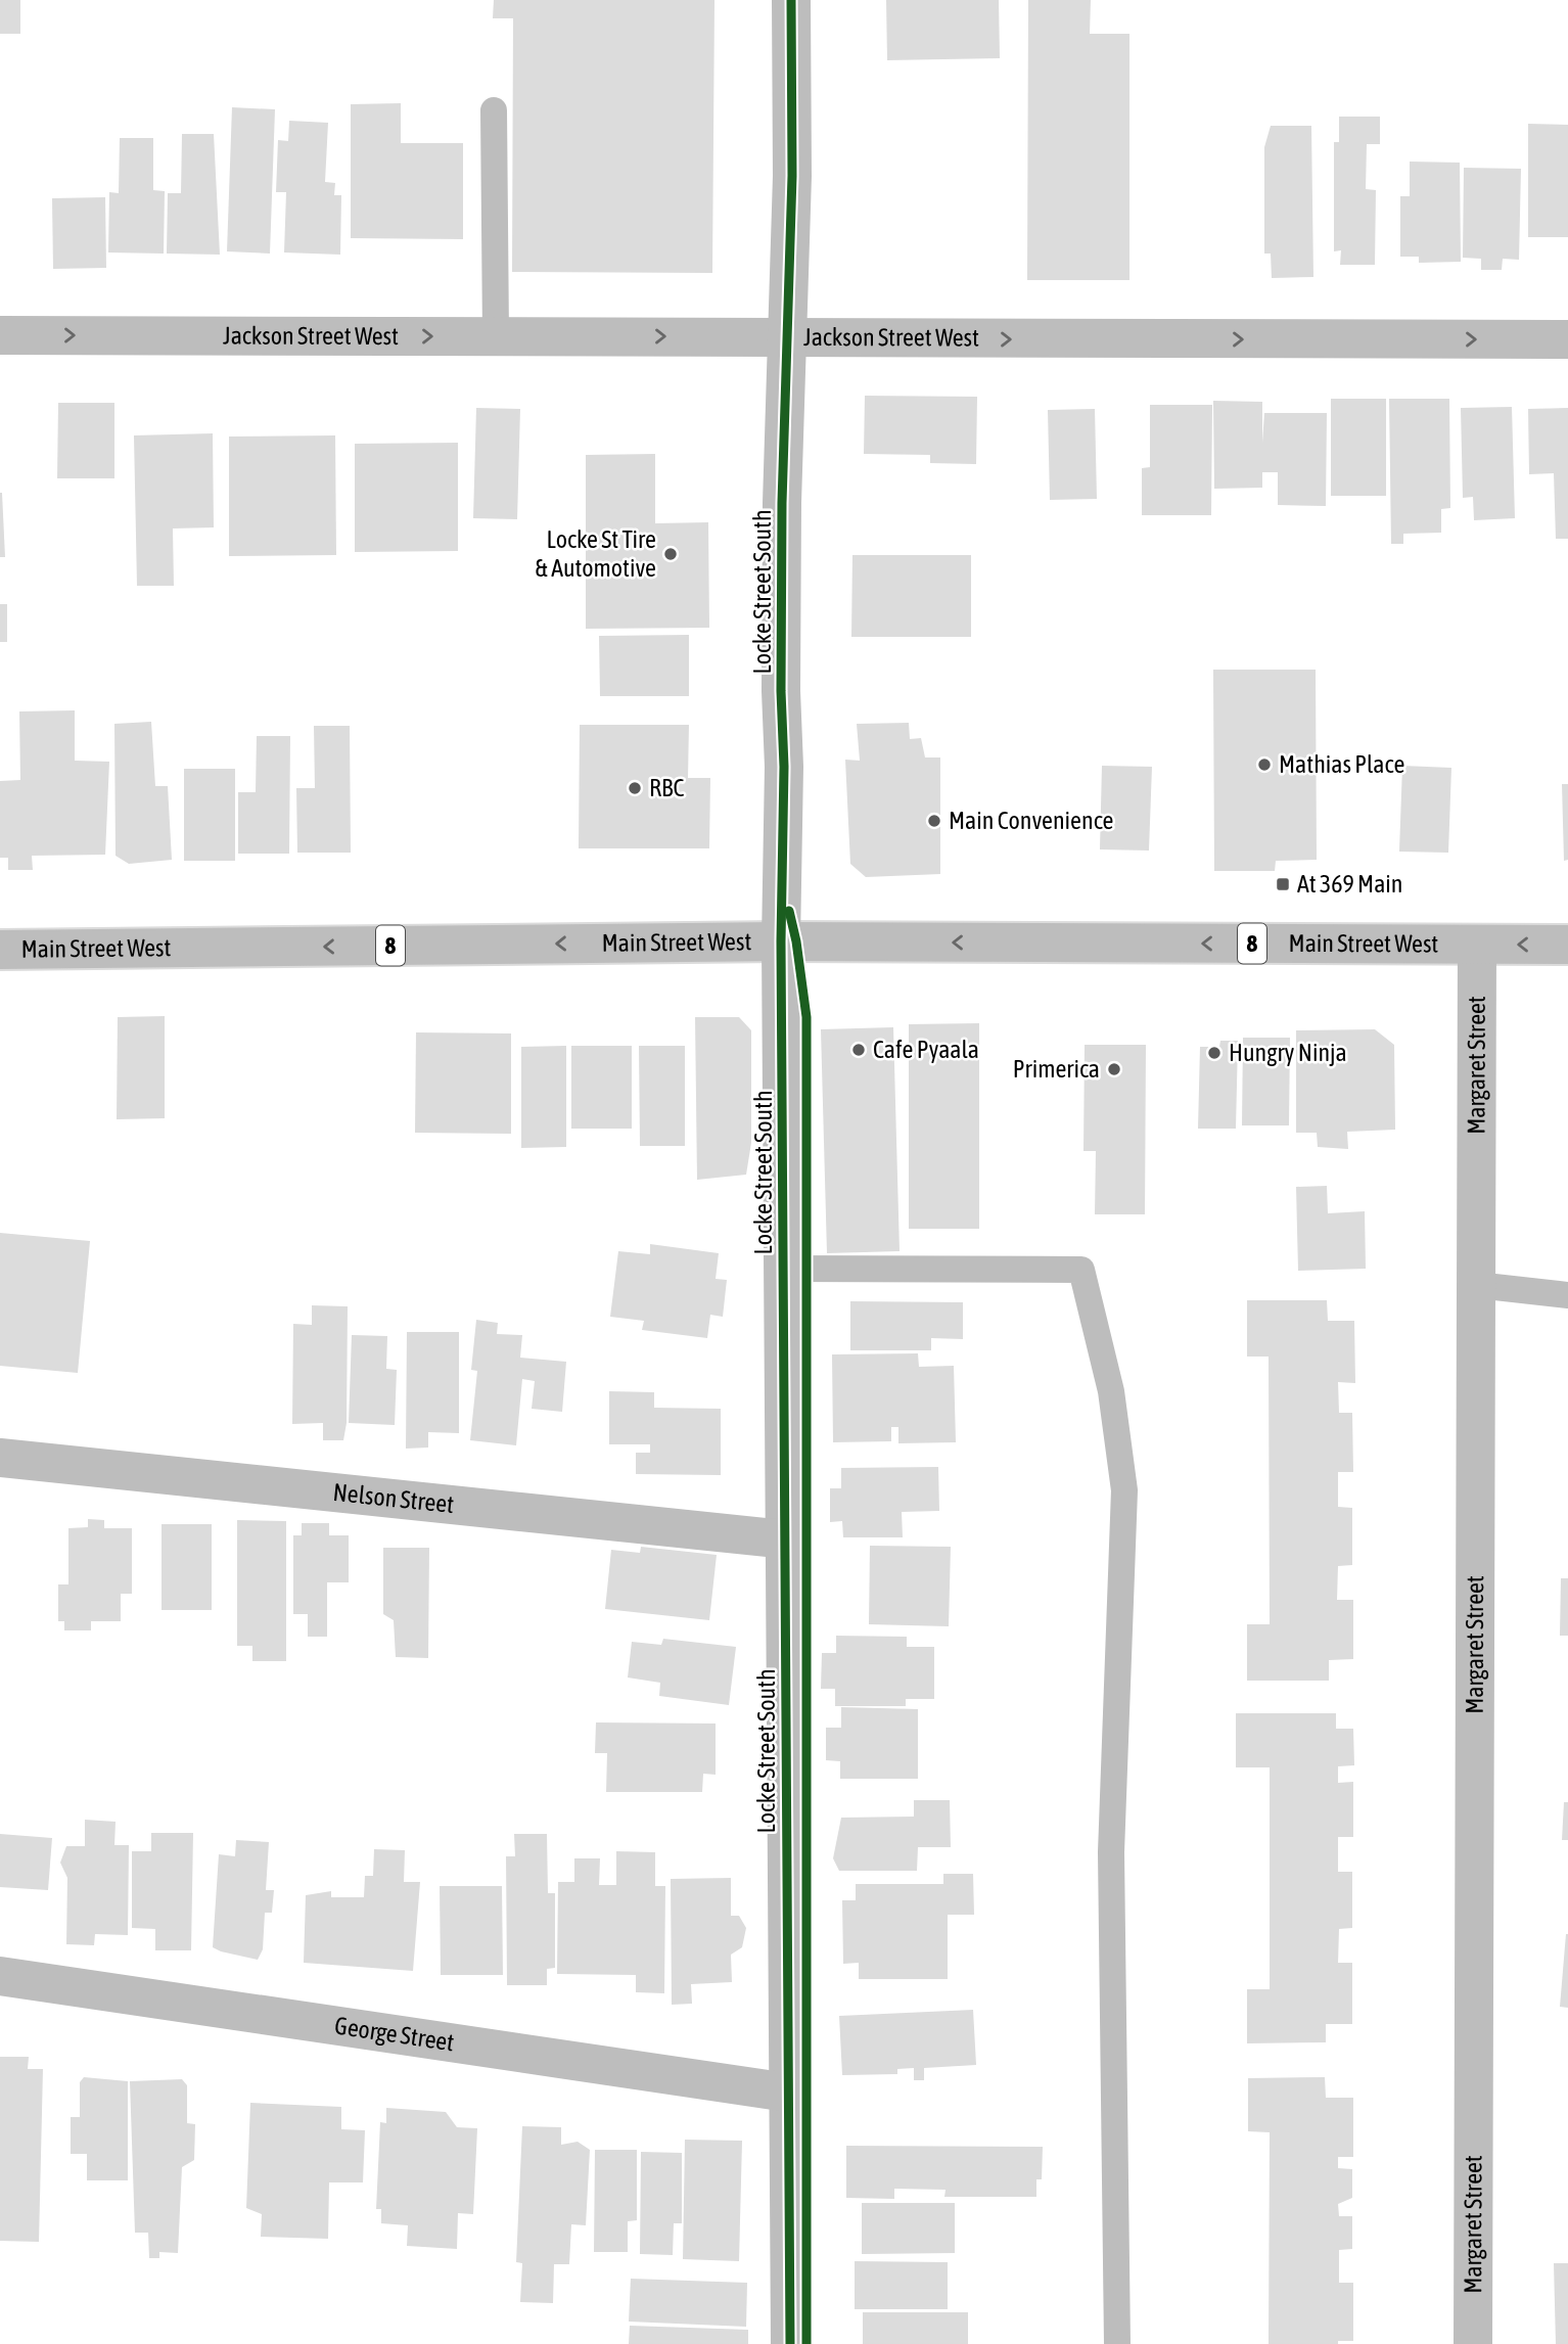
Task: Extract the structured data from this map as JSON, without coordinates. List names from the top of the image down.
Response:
{
  "streets": {
    "street": [
      "Jackson Street West",
      "Locke Street South",
      "Main Street West",
      "8",
      "Margaret Street",
      "Nelson Street",
      "George Street"
    ]
  },
  "crossings": [
    ["Jackson Street West", "Locke Street South"],
    ["Locke Street South", "Main Street West"],
    ["Locke Street South", "Nelson Street"],
    ["Locke Street South", "George Street"],
    ["Main Street West", "Margaret Street"]
  ],
  "one_way": ["Jackson Street West", "Main Street West"],
  "places": {
    "other": [
      "Locke St Tire & Automotive",
      "Mathias Place",
      "RBC",
      "Main Convenience",
      "Cafe Pyaala",
      "Hungry Ninja",
      "Primerica"
    ],
    "transit": ["At 369 Main"]
  }
}
